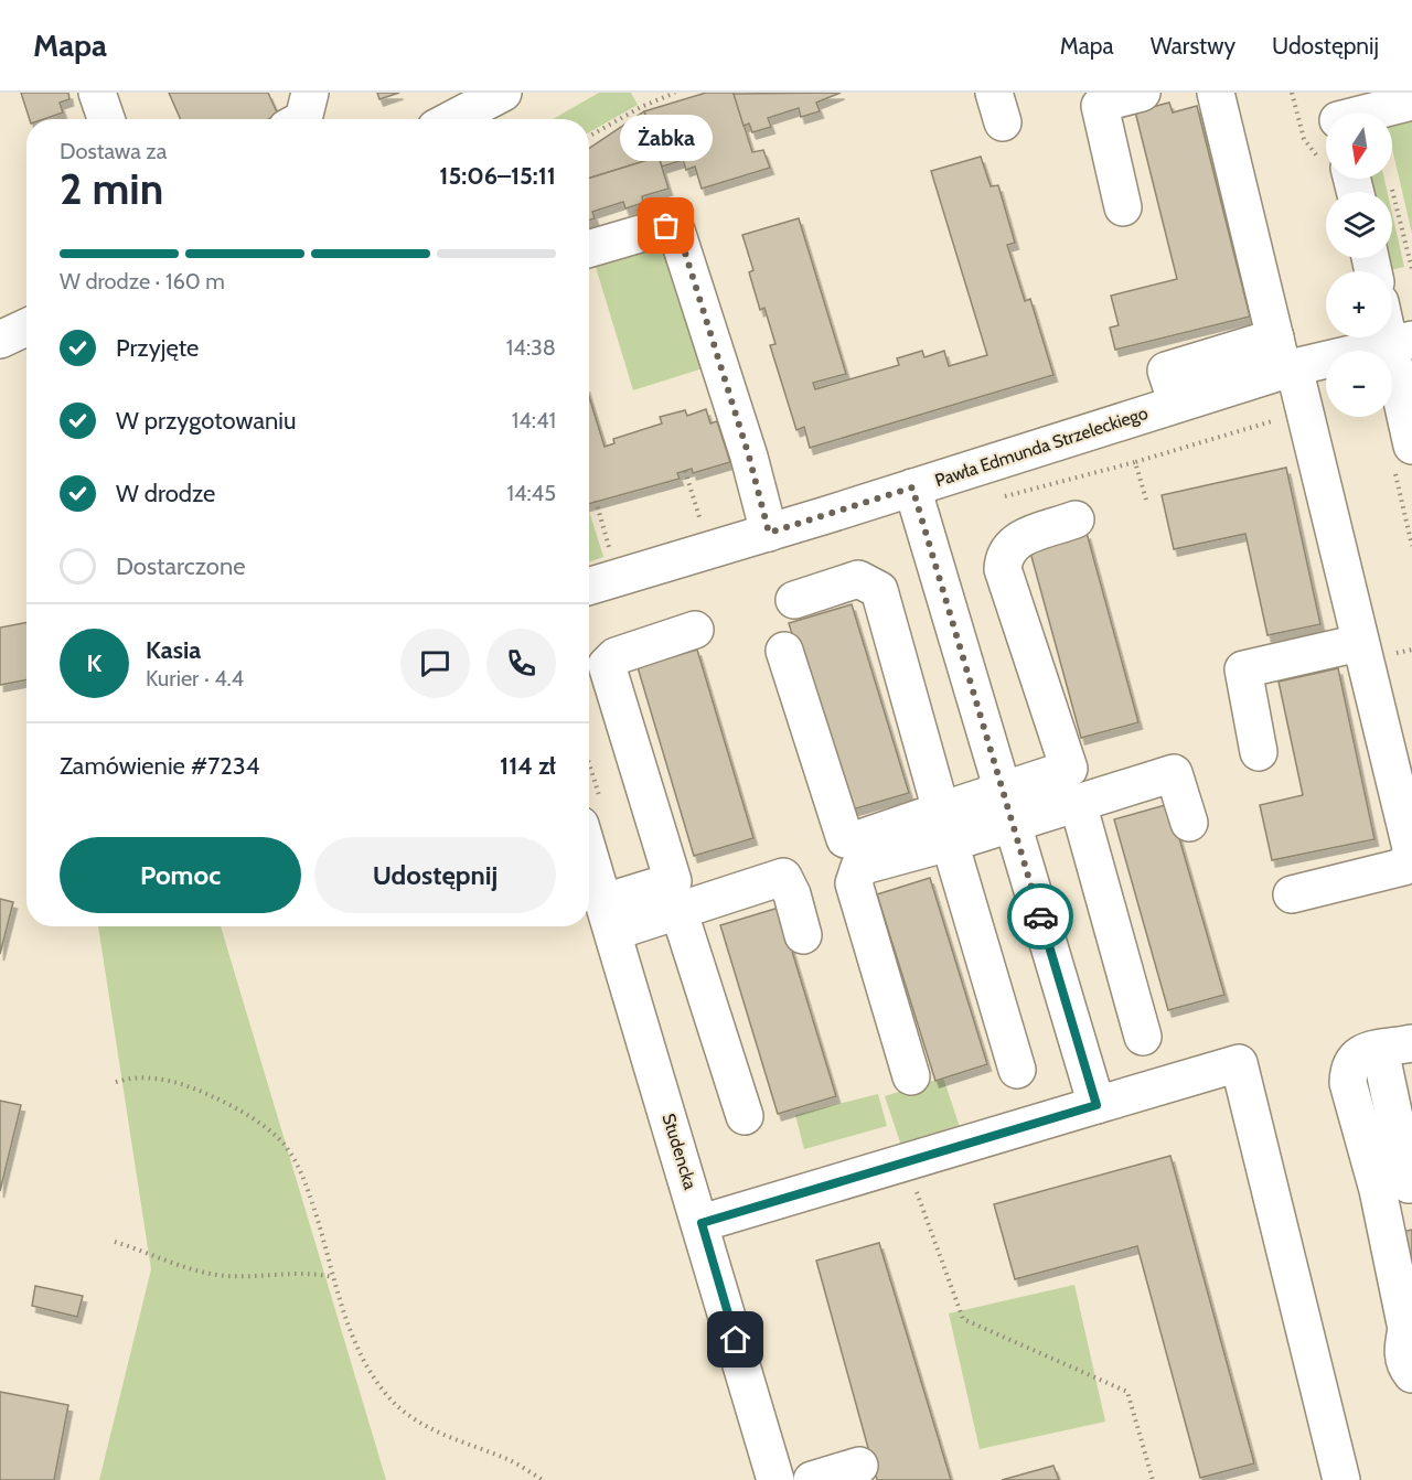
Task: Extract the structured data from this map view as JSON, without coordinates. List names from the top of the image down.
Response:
{
  "streets": {
    "street": ["Pawła Edmunda Strzeleckiego", "Studencka"]
  },
  "places": ["Żabka"],
  "north": "bottom",
  "page": {
    "header": "Mapa",
    "nav": ["Mapa", "Warstwy", "Udostępnij"],
    "map_buttons": ["+", "−"],
    "bubble": "Żabka",
    "heading": ["2 min", "Dostawa za", "15:06–15:11"],
    "panel": [
      "Kasia",
      "Kurier · 4.4",
      "Zamówienie #7234",
      "114 zł"
    ],
    "bar": "W drodze · 160 m",
    "list": [
      ["Przyjęte", "14:38"],
      ["W przygotowaniu", "14:41"],
      ["W drodze", "14:45"],
      "Dostarczone"
    ],
    "round": "K",
    "buttons": ["Pomoc", "Udostępnij"]
  }
}
